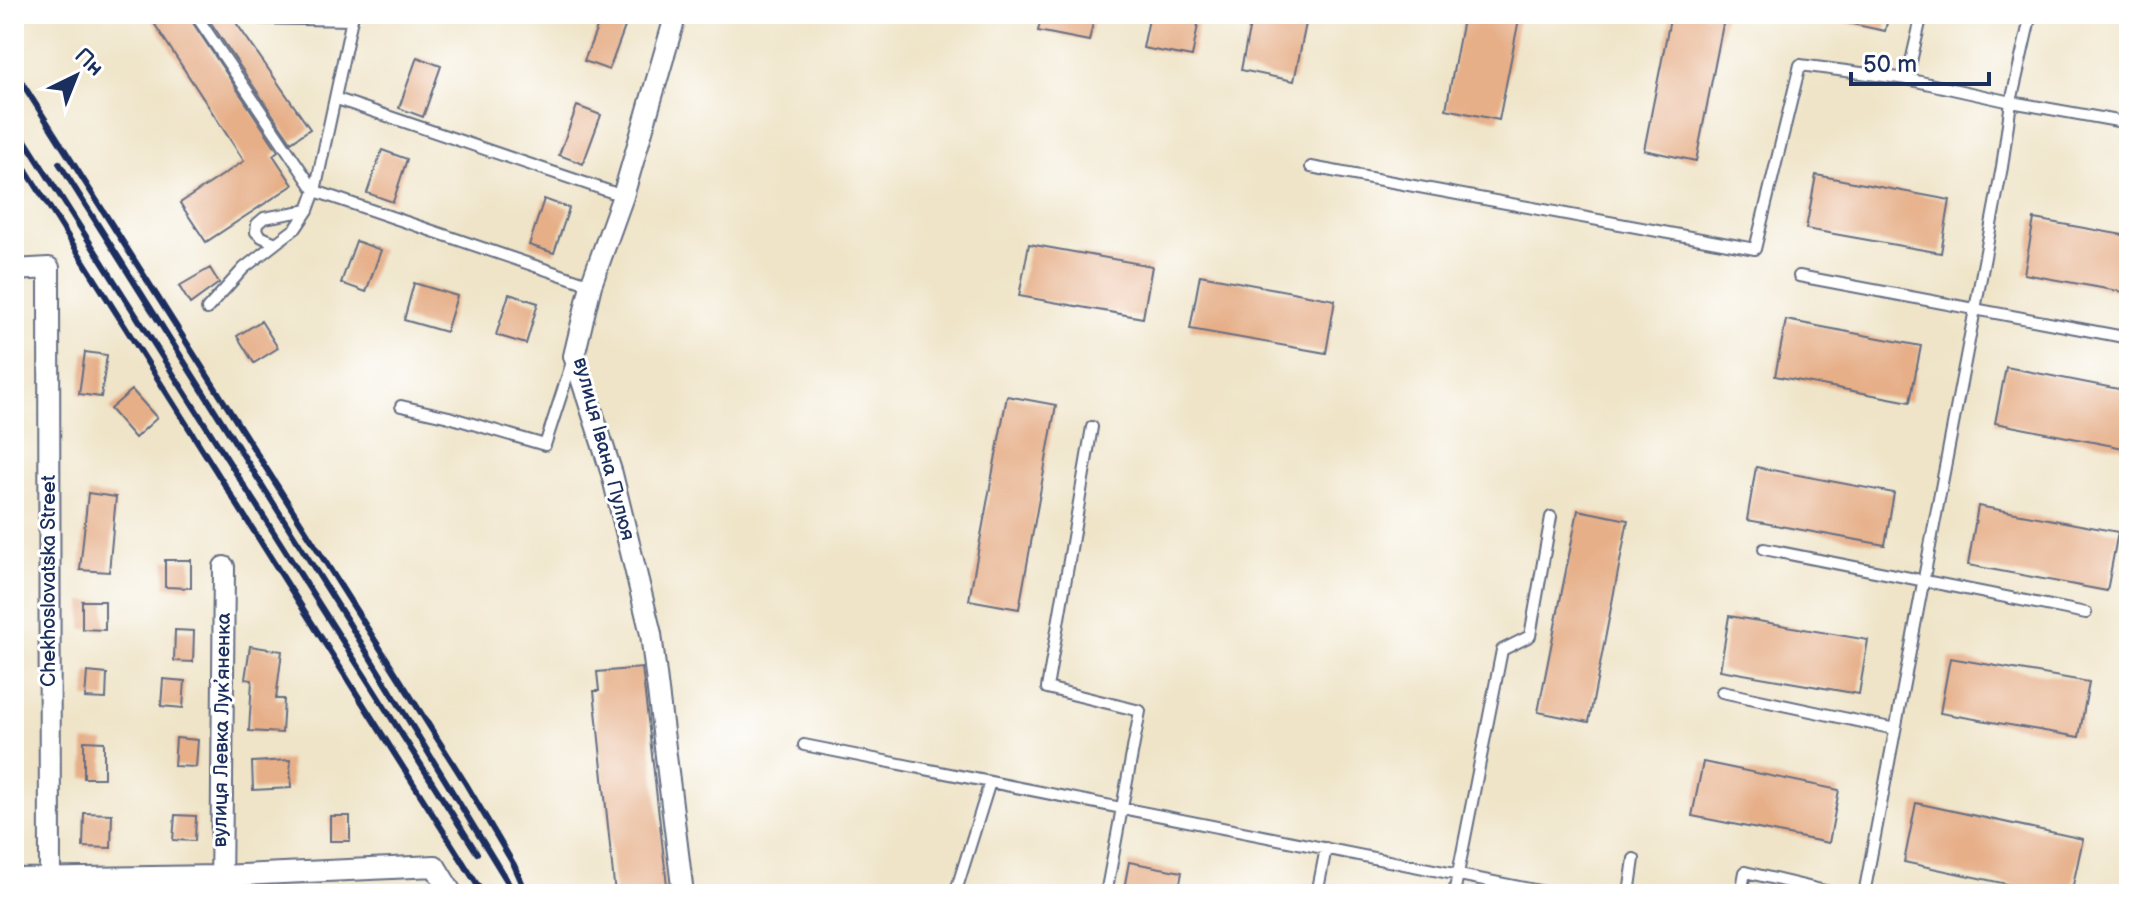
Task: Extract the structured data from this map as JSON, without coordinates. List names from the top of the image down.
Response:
{
  "streets": {
    "street": ["вулиця Івана Пулюя", "Chekhoslovatska Street", "вулиця Левка Лукʼяненка"]
  },
  "scale_bar": "50 m",
  "north": "top right"
}
